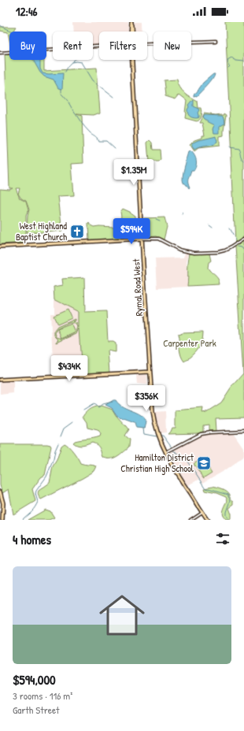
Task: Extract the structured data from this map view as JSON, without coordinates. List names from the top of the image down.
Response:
{
  "streets": {
    "main road": ["Rymal Road West"]
  },
  "parks": ["Carpenter Park"],
  "places": {
    "church": ["West Highland Baptist Church"],
    "school or university": ["Hamilton District Christian High School"]
  },
  "page": {
    "status": "12:46",
    "chip": [
      "Buy",
      "Rent",
      "Filters",
      "New"
    ],
    "price": [
      "$1.35M",
      "$594K",
      "$434K",
      "$356K"
    ],
    "heading": "4 homes",
    "list": [
      {
        "name": "$594,000",
        "note": "3 rooms · 116 m² · Garth Street"
      }
    ]
  }
}
